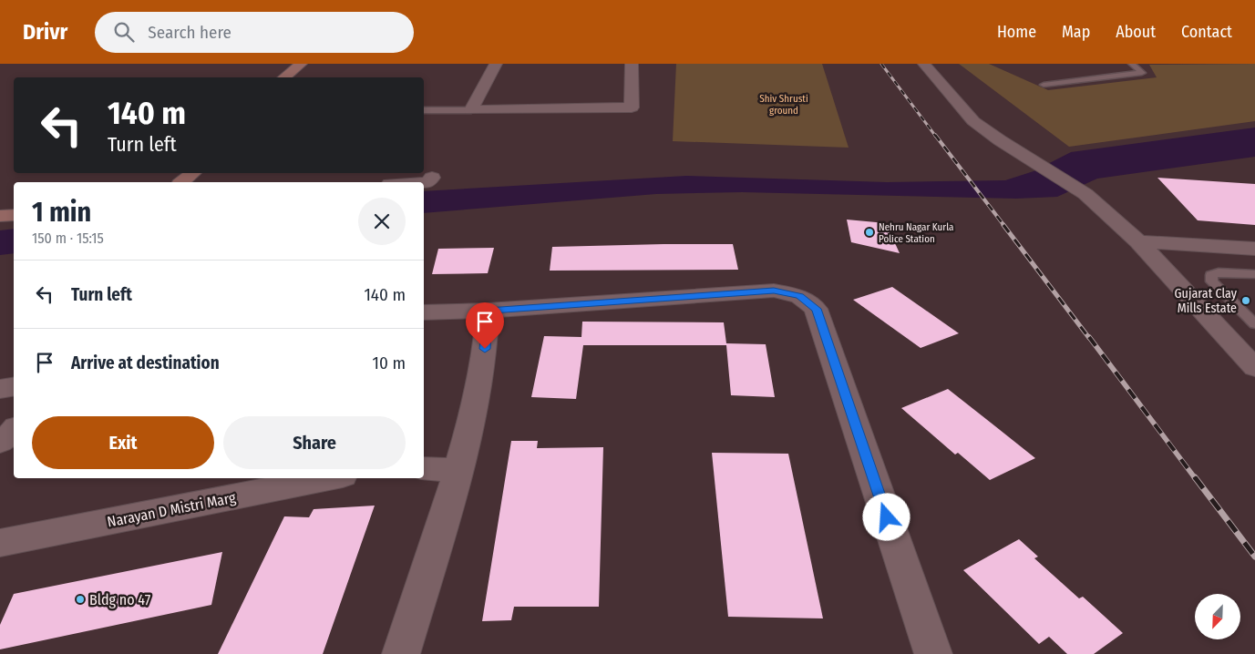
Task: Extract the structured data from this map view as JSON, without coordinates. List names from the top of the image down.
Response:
{
  "streets": {
    "street": ["Narayan D Mistri Marg"]
  },
  "parks": ["Shiv Shrusti ground"],
  "places": ["Nehru Nagar Kurla Police Station", "Gujarat Clay Mills Estate", "Bldg no 47"],
  "north": "bottom left",
  "page": {
    "header": "Drivr",
    "search": "Search here",
    "nav": [
      "Home",
      "Map",
      "About",
      "Contact"
    ],
    "turn": ["140 m", "Turn left"],
    "heading": ["1 min", "150 m · 15:15"],
    "list": [
      {
        "name": "Turn left",
        "value": "140 m"
      },
      {
        "name": "Arrive at destination",
        "value": "10 m"
      }
    ],
    "buttons": ["Exit", "Share"]
  }
}
